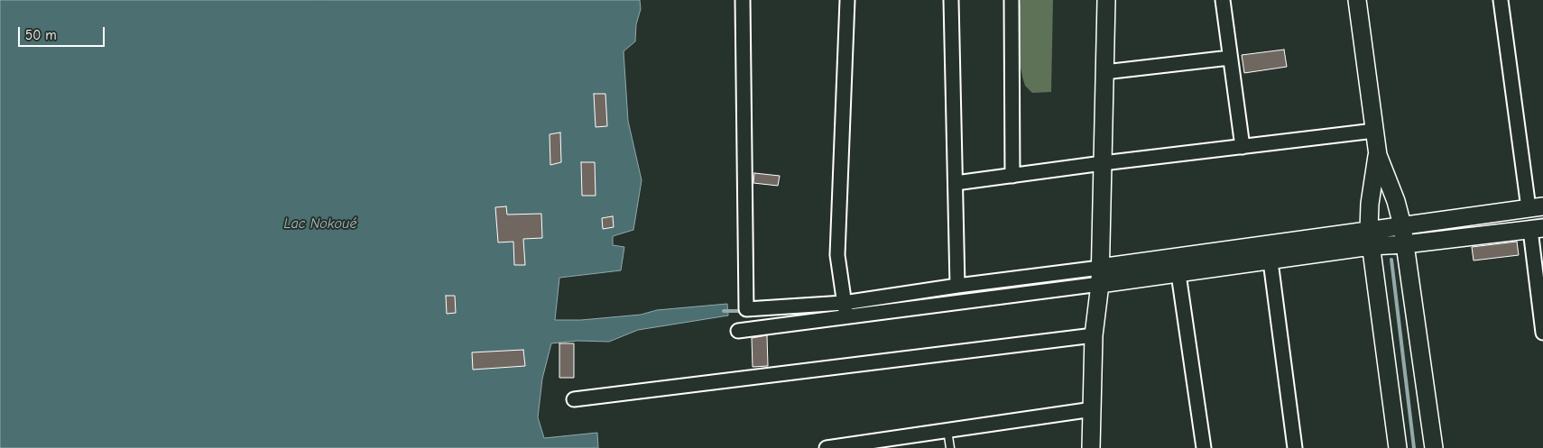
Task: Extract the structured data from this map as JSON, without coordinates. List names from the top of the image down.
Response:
{
  "water": ["Lac Nokoué"],
  "scale_bar": "50 m"
}
